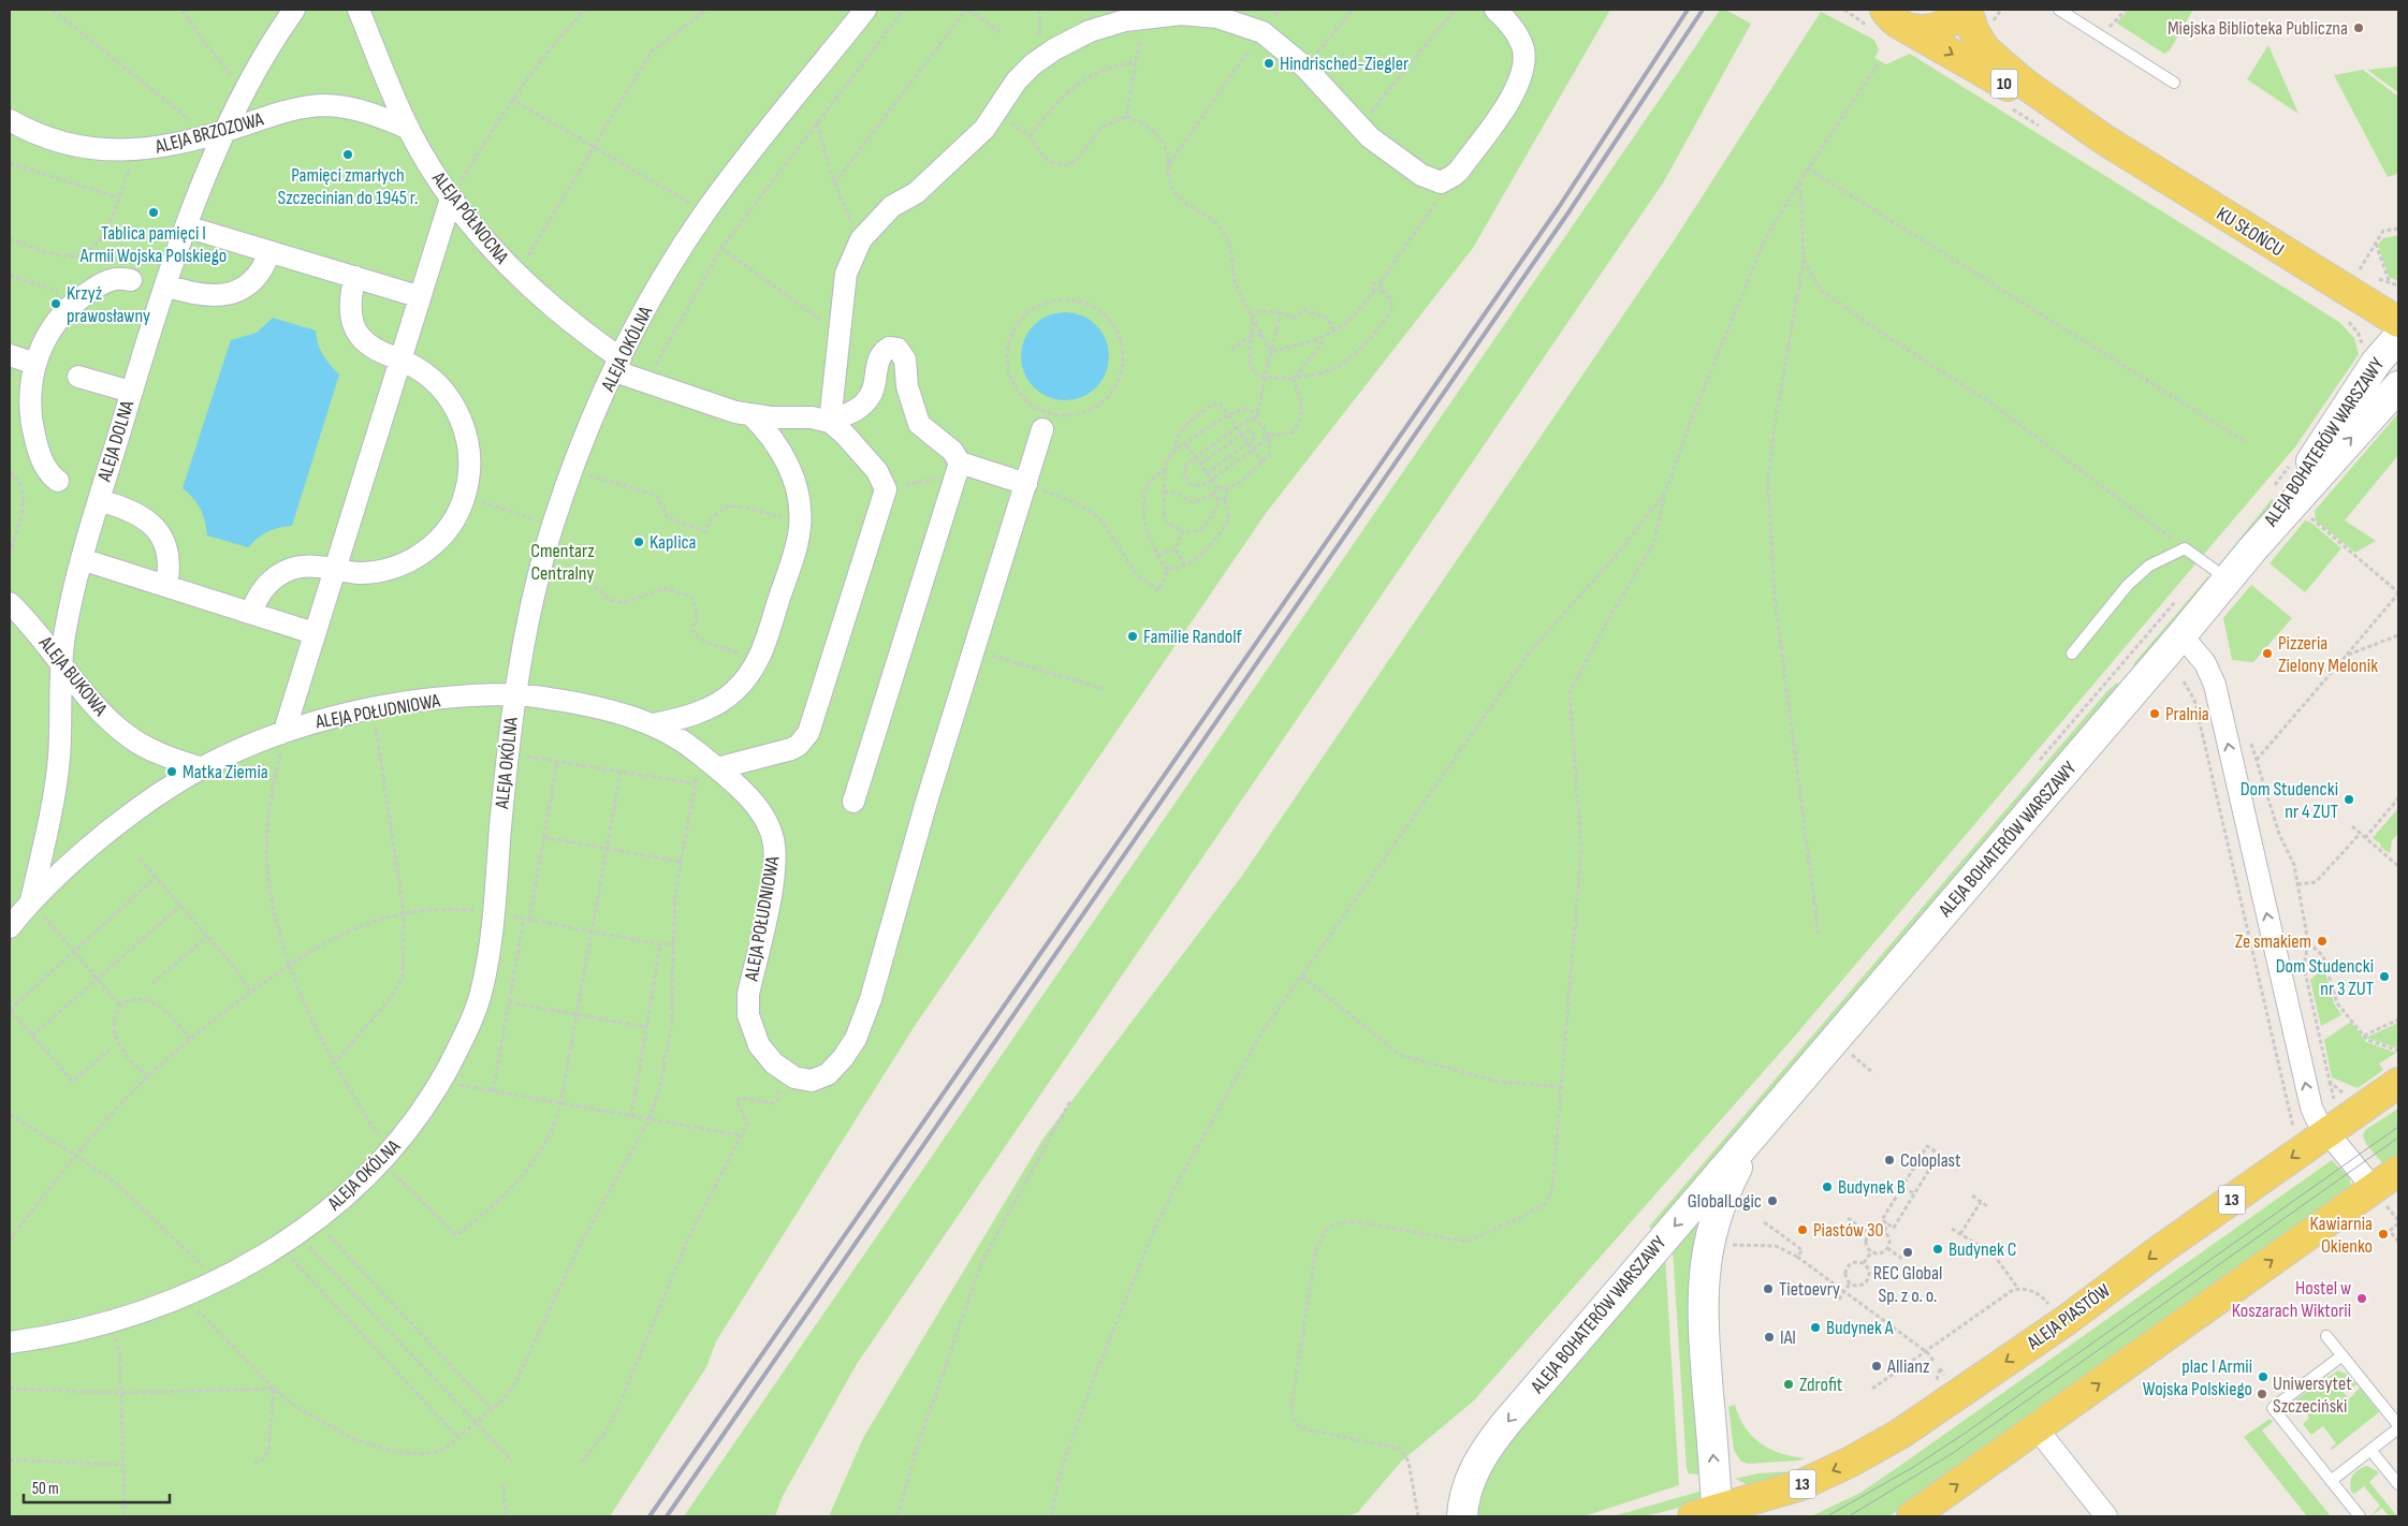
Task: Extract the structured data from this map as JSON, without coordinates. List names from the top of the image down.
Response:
{
  "streets": {
    "main road": [
      "10",
      "KU SŁOŃCU",
      "13",
      "ALEJA PIASTÓW"
    ],
    "street": [
      "ALEJA BRZOZOWA",
      "ALEJA PÓŁNOCNA",
      "ALEJA OKÓLNA",
      "ALEJA DOLNA",
      "ALEJA BOHATERÓW WARSZAWY",
      "ALEJA BUKOWA",
      "ALEJA POŁUDNIOWA"
    ]
  },
  "crossings": [
    ["ALEJA BRZOZOWA", "ALEJA PÓŁNOCNA"],
    ["ALEJA BRZOZOWA", "ALEJA DOLNA"],
    ["ALEJA PÓŁNOCNA", "ALEJA OKÓLNA"],
    ["ALEJA OKÓLNA", "ALEJA POŁUDNIOWA"],
    ["ALEJA DOLNA", "ALEJA BUKOWA"],
    ["ALEJA DOLNA", "ALEJA POŁUDNIOWA"],
    ["ALEJA BOHATERÓW WARSZAWY", "ALEJA PIASTÓW"],
    ["ALEJA BUKOWA", "ALEJA POŁUDNIOWA"]
  ],
  "parks": ["Cmentarz Centralny"],
  "places": [
    "Miejska Biblioteka Publiczna",
    "Hindrisched-Ziegler",
    "Pamięci zmarłych Szczecinian do 1945 r.",
    "Tablica pamięci I Armii Wojska Polskiego",
    "Krzyż prawosławny",
    "Kaplica",
    "Familie Randolf",
    "Pizzeria Zielony Melonik",
    "Pralnia",
    "Matka Ziemia",
    "Dom Studencki nr 4 ZUT",
    "Ze smakiem",
    "Dom Studencki nr 3 ZUT",
    "Coloplast",
    "Budynek B",
    "GlobalLogic",
    "Piastów 30",
    "Kawiarnia Okienko",
    "Budynek C",
    "REC Global Sp. z o. o.",
    "Tietoevry",
    "Hostel w Koszarach Wiktorii",
    "Budynek A",
    "IAI",
    "Allianz",
    "plac I Armii Wojska Polskiego",
    "Zdrofit",
    "Uniwersytet Szczeciński"
  ],
  "scale_bar": "50 m"
}
